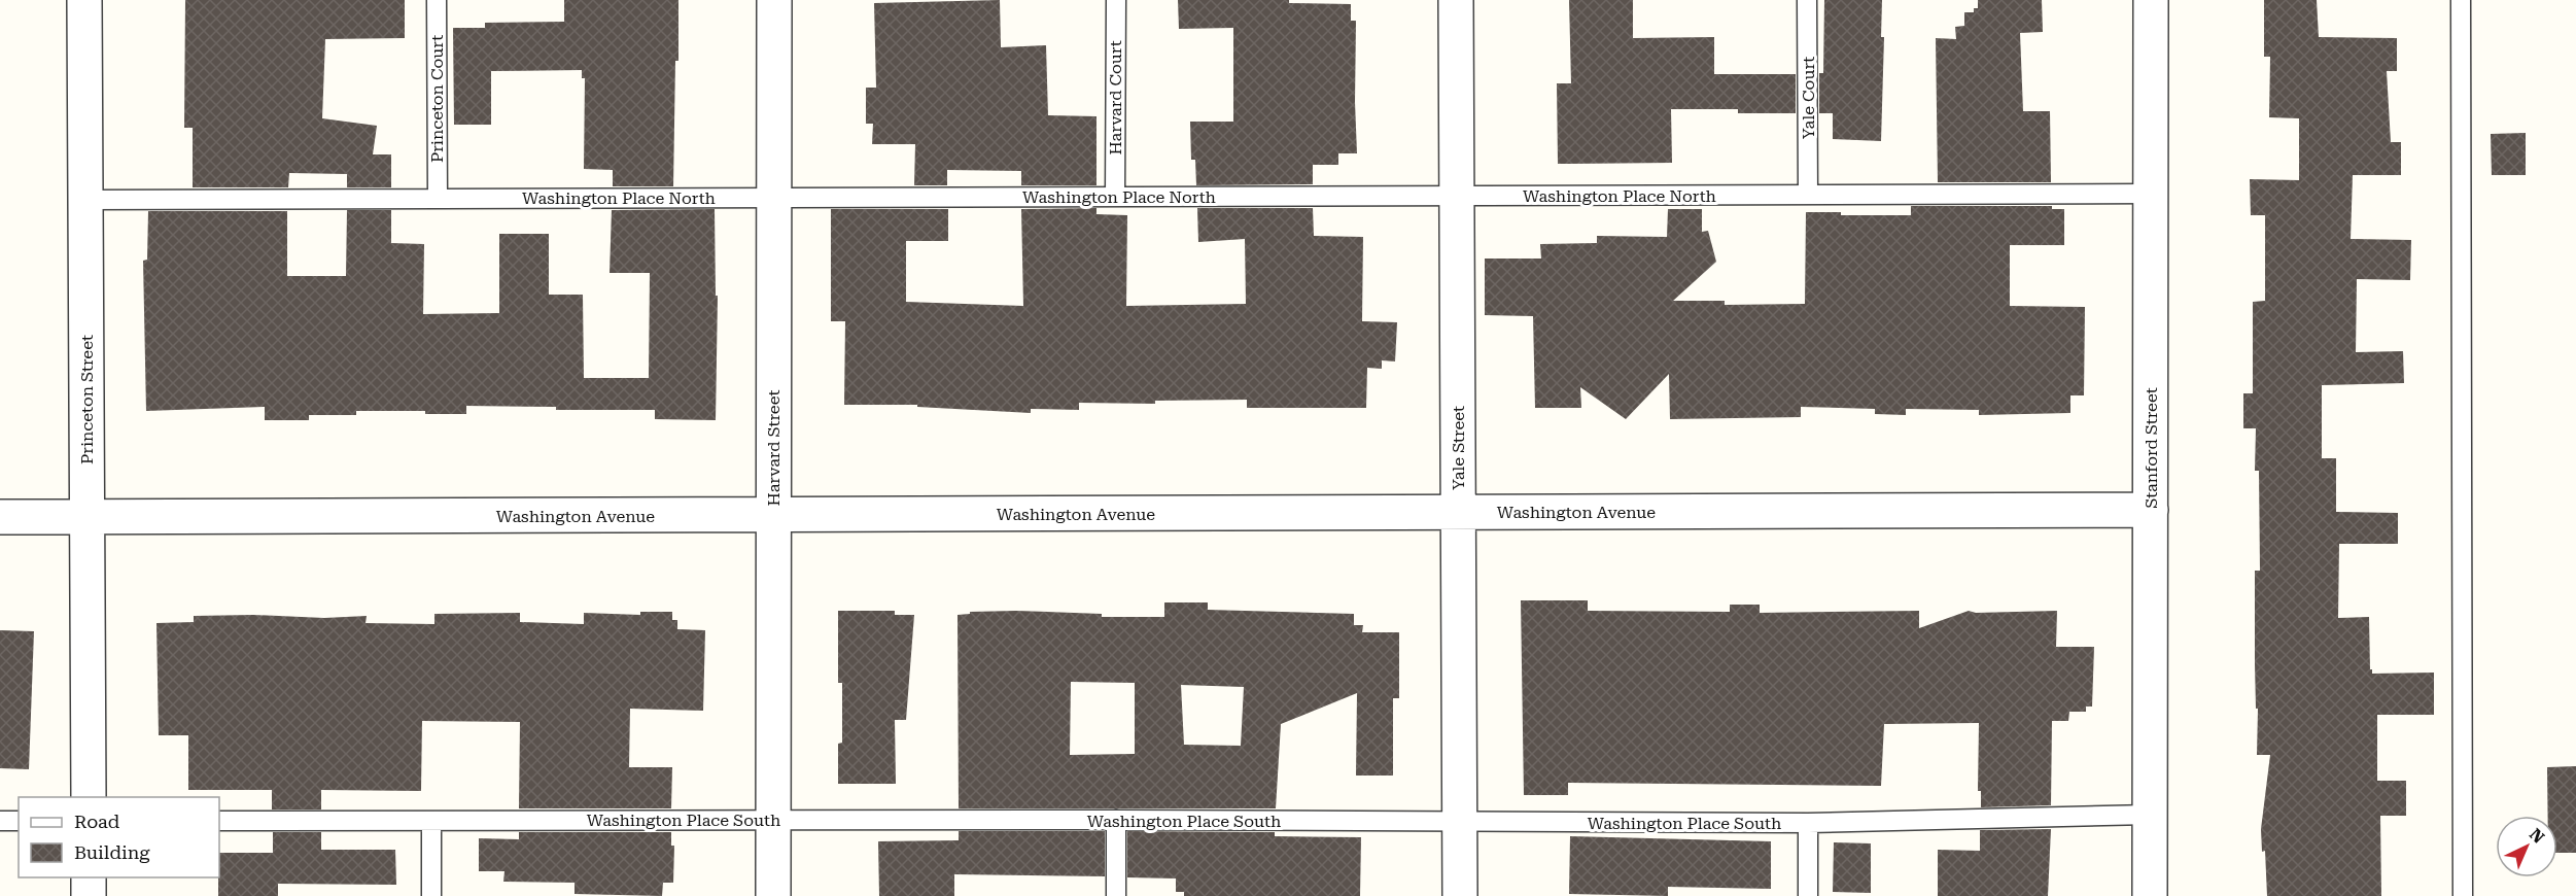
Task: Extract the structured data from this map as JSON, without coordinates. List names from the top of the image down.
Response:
{
  "streets": {
    "street": [
      "Princeton Street",
      "Harvard Street",
      "Yale Street",
      "Stanford Street",
      "Washington Avenue"
    ],
    "lane": [
      "Harvard Court",
      "Yale Court",
      "Princeton Court",
      "Washington Place North",
      "Washington Place South"
    ]
  },
  "crossings": [
    ["Harvard Court", "Washington Place North"],
    ["Yale Court", "Washington Place North"],
    ["Princeton Court", "Washington Place North"],
    ["Washington Place North", "Princeton Street"],
    ["Washington Place North", "Harvard Street"],
    ["Washington Place North", "Yale Street"],
    ["Washington Place North", "Stanford Street"],
    ["Princeton Street", "Washington Avenue"],
    ["Harvard Street", "Washington Avenue"],
    ["Harvard Street", "Washington Place South"],
    ["Yale Street", "Washington Avenue"],
    ["Yale Street", "Washington Place South"],
    ["Stanford Street", "Washington Avenue"],
    ["Stanford Street", "Washington Place South"]
  ],
  "legend": ["Road", "Building"],
  "north": "top right"
}
